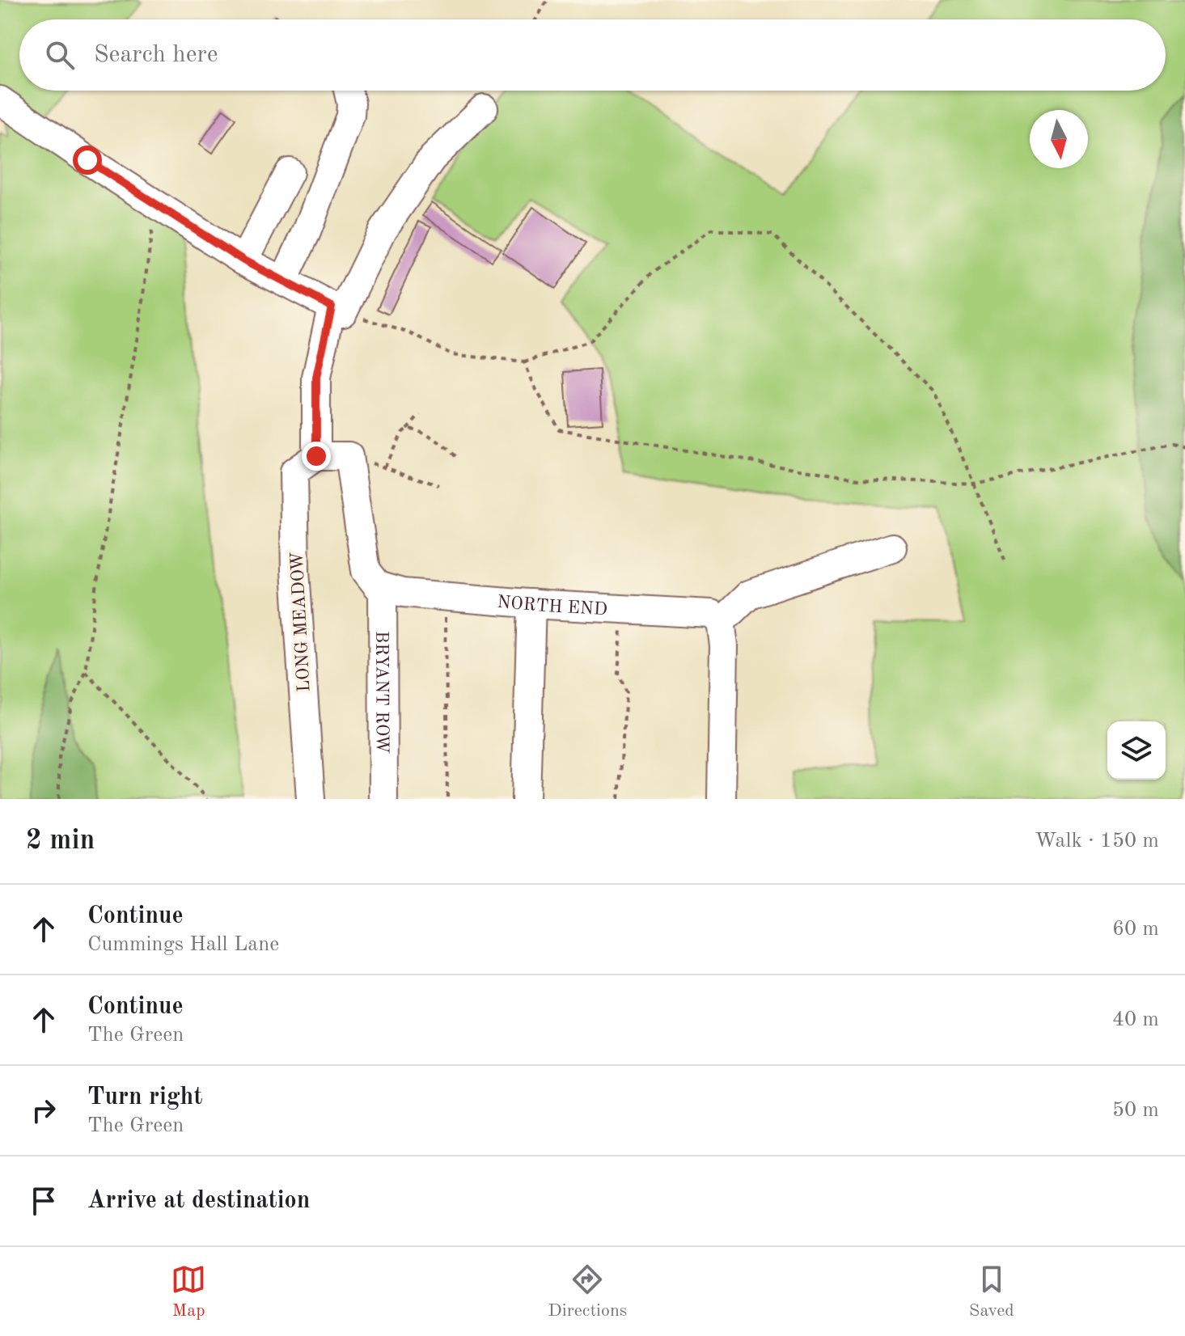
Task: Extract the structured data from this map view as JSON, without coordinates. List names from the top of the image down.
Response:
{
  "streets": {
    "street": ["NORTH END", "LONG MEADOW", "BRYANT ROW"]
  },
  "crossings": [
    ["NORTH END", "BRYANT ROW"]
  ],
  "north": "bottom",
  "page": {
    "search": "Search here",
    "heading": ["2 min", "Walk · 150 m"],
    "list": [
      ["Continue", "Cummings Hall Lane", "60 m"],
      ["Continue", "The Green", "40 m"],
      ["Turn right", "The Green", "50 m"],
      "Arrive at destination"
    ],
    "nav": ["Map", "Directions", "Saved"]
  }
}
